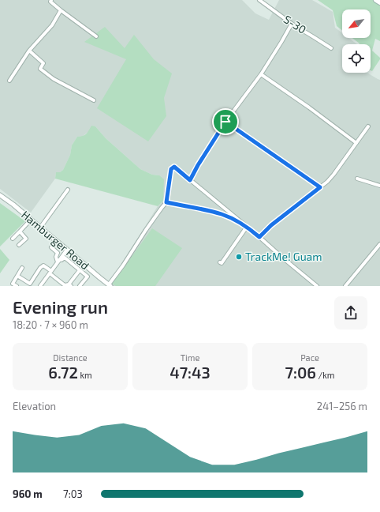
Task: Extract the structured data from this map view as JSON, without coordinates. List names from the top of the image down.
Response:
{
  "streets": {
    "street": ["S-30", "Hamburger Road"]
  },
  "places": ["TrackMe! Guam"],
  "north": "bottom left",
  "page": {
    "heading": ["Evening run", "18:20 · 7 × 960 m"],
    "stats": [
      ["Distance", "6.72 km"],
      ["Time", "47:43"],
      ["Pace", "7:06 /km"]
    ],
    "chart": ["Elevation", "241–256 m"],
    "list": [
      {
        "name": "960 m",
        "note": "7:03"
      }
    ]
  }
}
